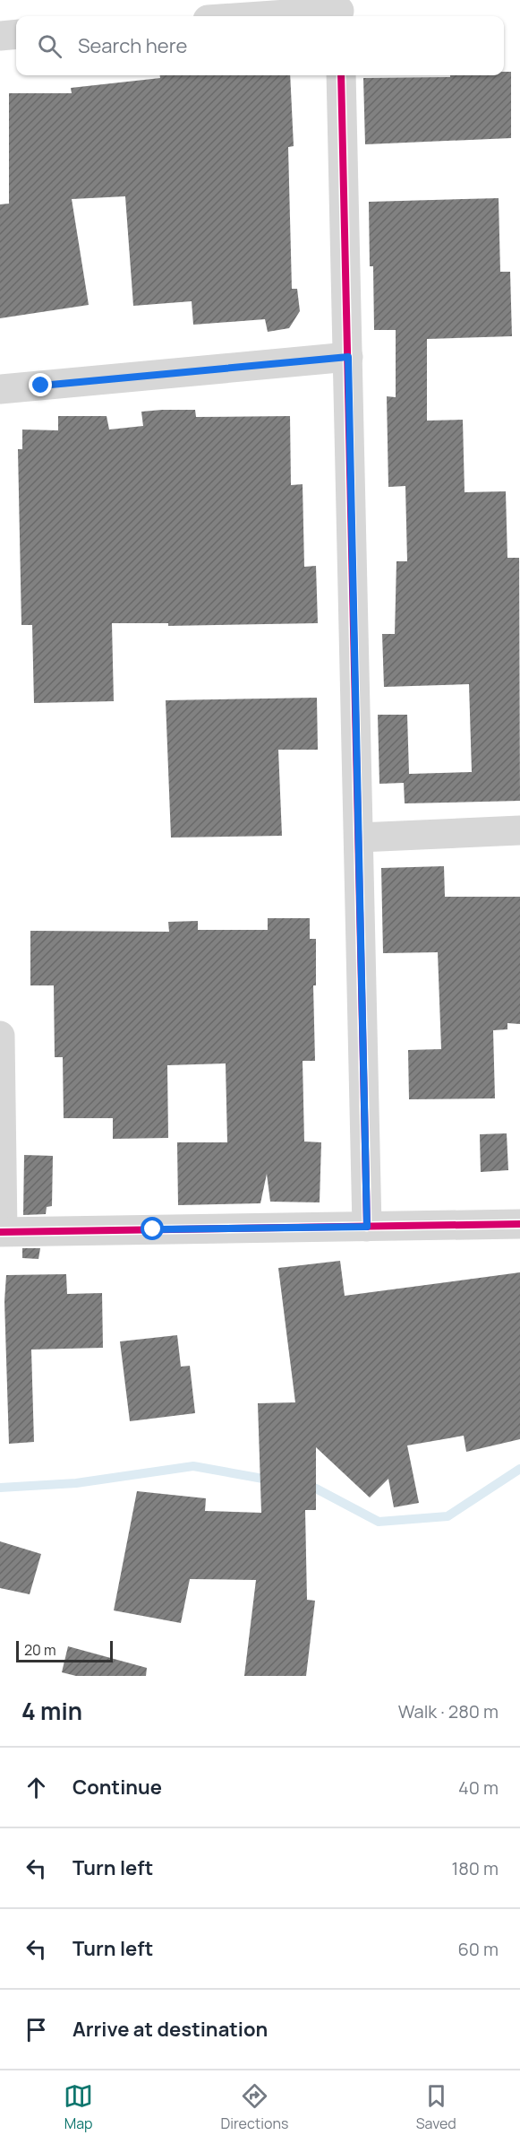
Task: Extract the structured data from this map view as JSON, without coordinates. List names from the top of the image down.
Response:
{
  "scale_bar": "20 m",
  "page": {
    "search": "Search here",
    "scale": "20 m",
    "heading": ["4 min", "Walk · 280 m"],
    "list": [
      ["Continue", "40 m"],
      ["Turn left", "180 m"],
      ["Turn left", "60 m"],
      "Arrive at destination"
    ],
    "nav": ["Map", "Directions", "Saved"]
  }
}
